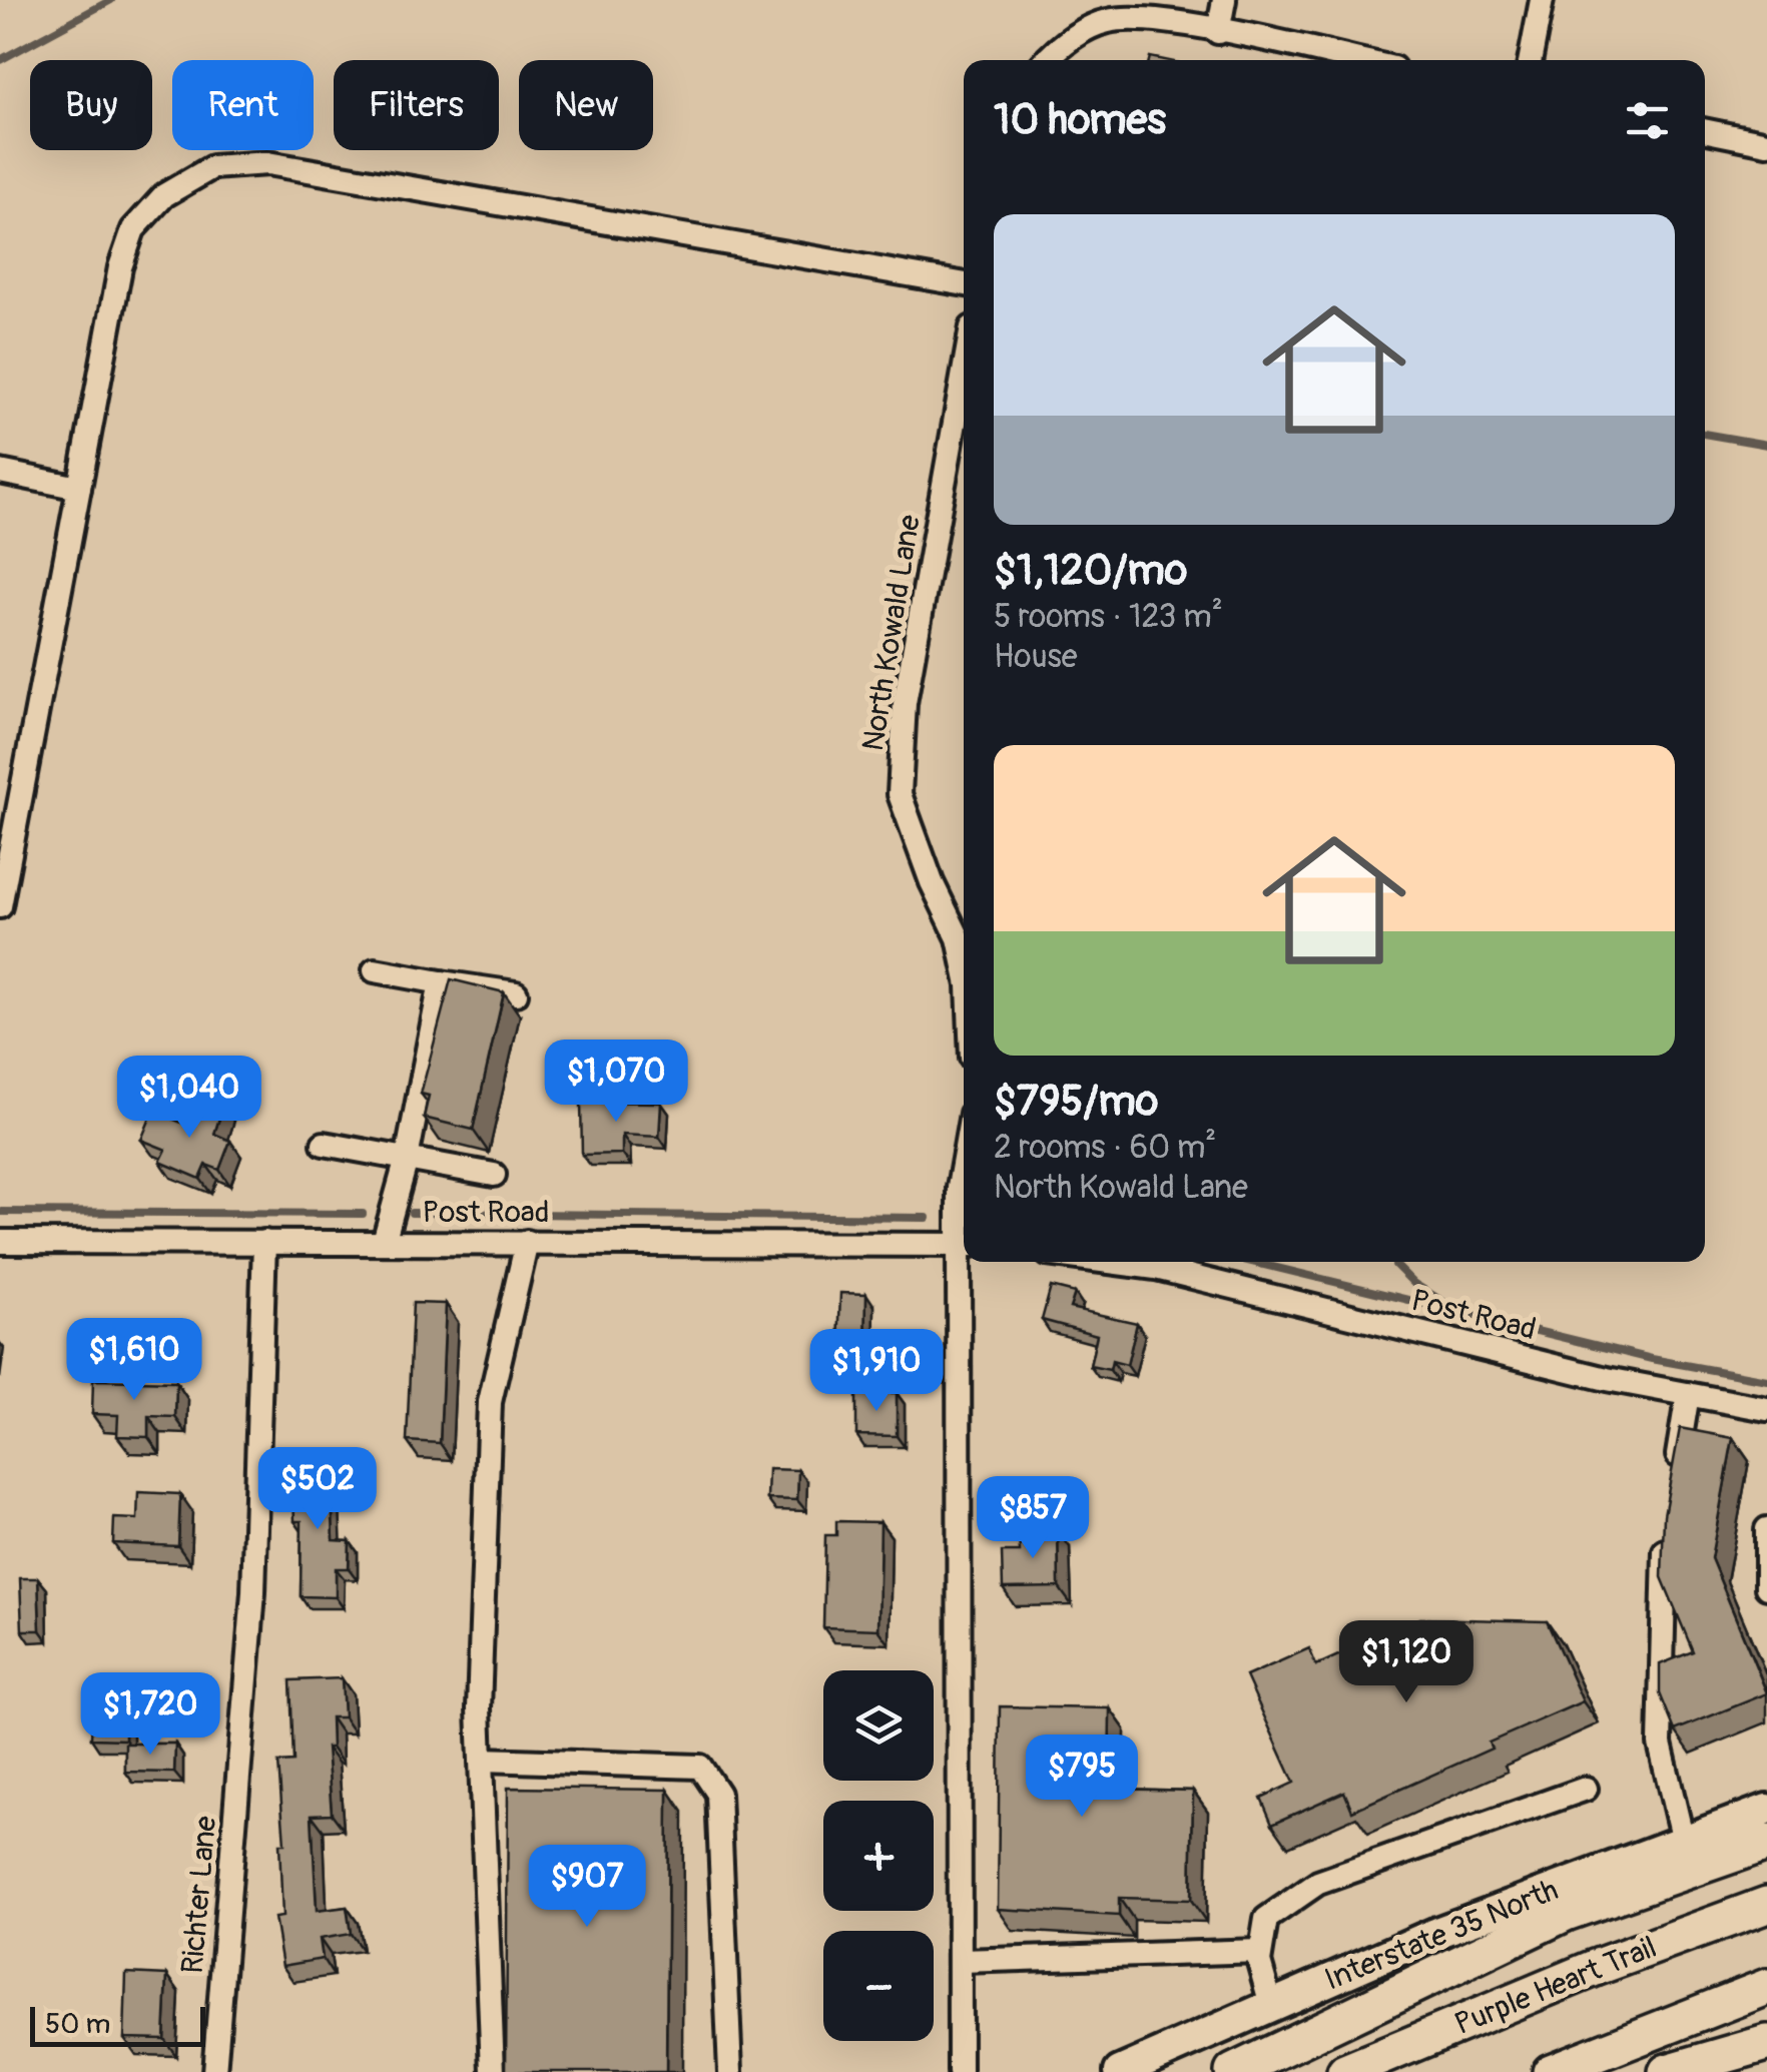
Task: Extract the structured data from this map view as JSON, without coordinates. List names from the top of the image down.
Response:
{
  "streets": {
    "highway": ["Purple Heart Trail"],
    "main road": ["Interstate 35 North"],
    "street": ["North Kowald Lane", "Post Road", "Richter Lane"]
  },
  "crossings": [
    ["Post Road", "Richter Lane"]
  ],
  "scale_bar": "50 m",
  "page": {
    "chip": [
      "Buy",
      "Rent",
      "Filters",
      "New"
    ],
    "heading": "10 homes",
    "list": [
      {
        "name": "$1,120/mo",
        "note": "5 rooms · 123 m² · House"
      },
      {
        "name": "$795/mo",
        "note": "2 rooms · 60 m² · North Kowald Lane"
      }
    ],
    "price": [
      "$1,070",
      "$1,040",
      "$1,610",
      "$1,910",
      "$502",
      "$857",
      "$1,120",
      "$1,720",
      "$795",
      "$907"
    ],
    "map_buttons": ["+", "−"],
    "scale": "50 m"
  }
}
